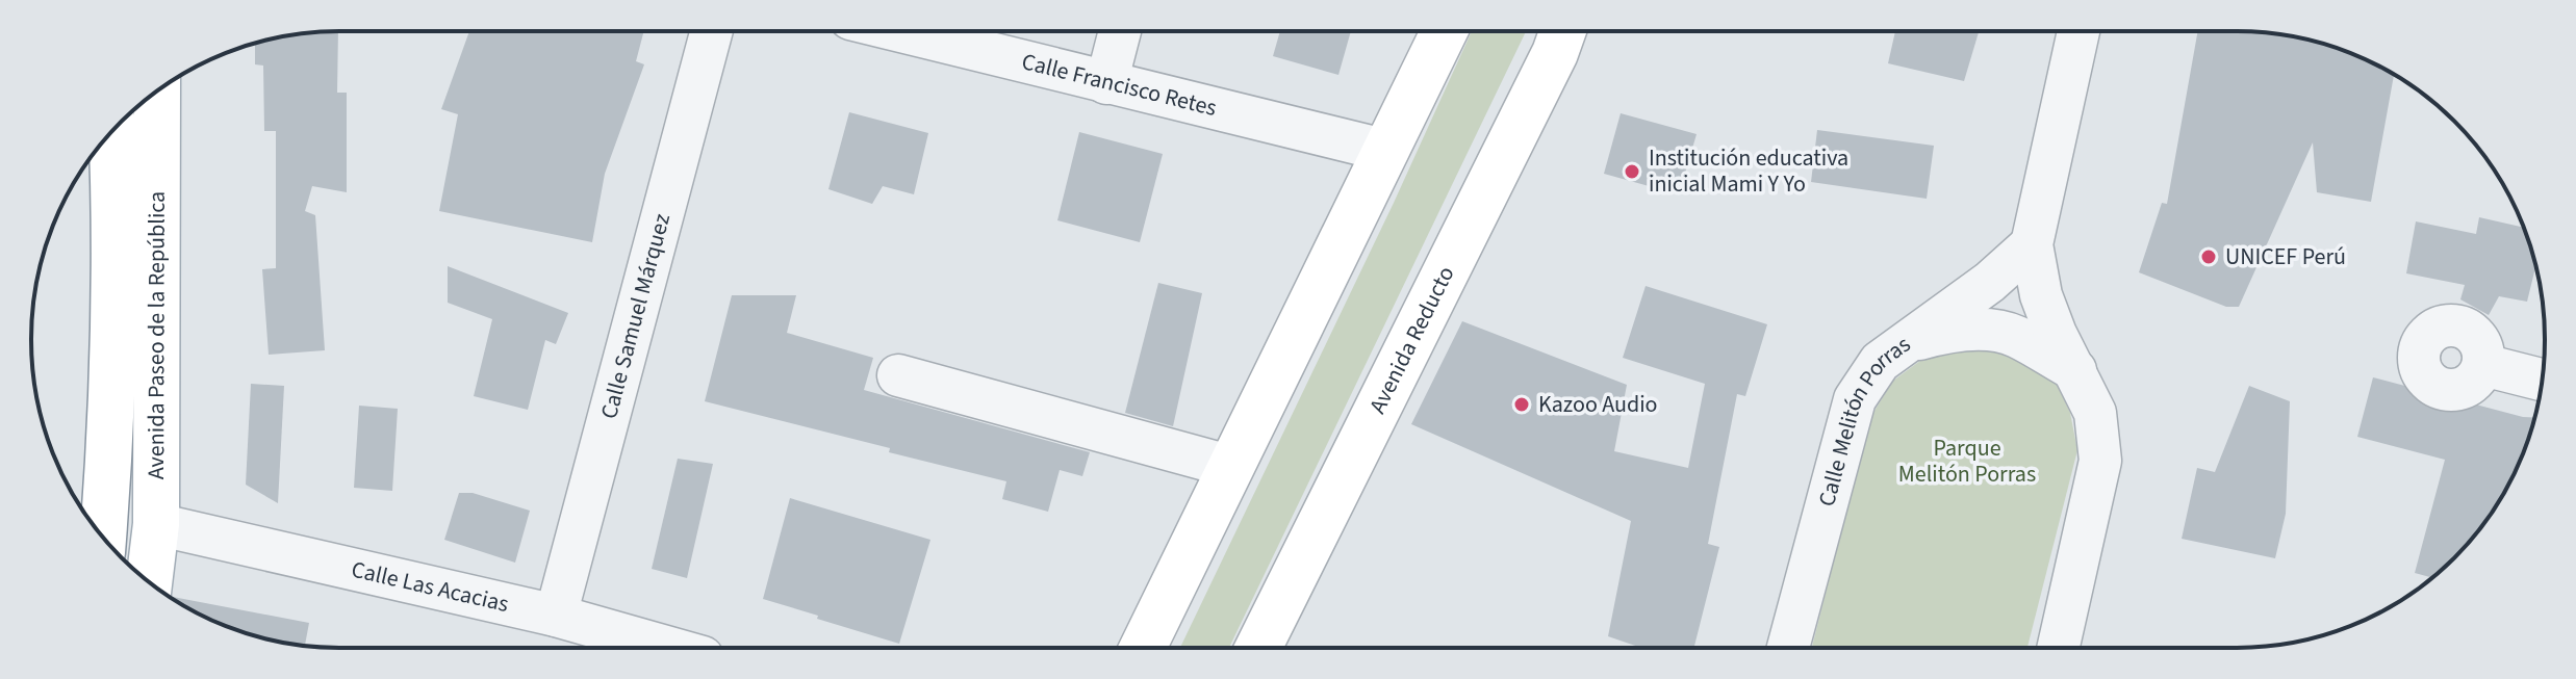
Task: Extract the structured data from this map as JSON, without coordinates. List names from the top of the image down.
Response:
{
  "streets": {
    "main road": ["Avenida Paseo de la República", "Avenida Reducto"],
    "street": [
      "Calle Francisco Retes",
      "Calle Samuel Márquez",
      "Calle Melitón Porras",
      "Calle Las Acacias"
    ]
  },
  "crossings": [
    ["Calle Samuel Márquez", "Calle Las Acacias"],
    ["Avenida Paseo de la República", "Calle Las Acacias"]
  ],
  "parks": ["Parque Melitón Porras"],
  "places": ["Institución educativa inicial Mami Y Yo", "UNICEF Perú", "Kazoo Audio"]
}
